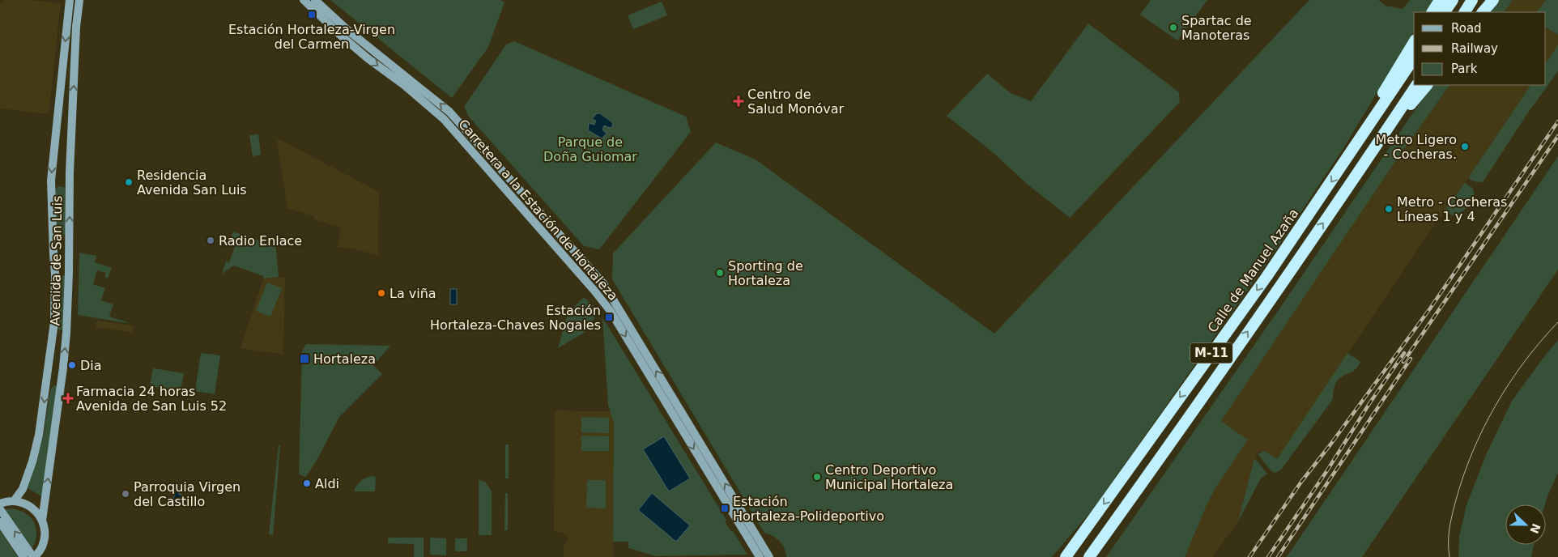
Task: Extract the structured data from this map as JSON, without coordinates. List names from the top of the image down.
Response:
{
  "streets": {
    "highway": ["Calle de Manuel Azaña", "M-11"],
    "street": ["Carretera a la Estación de Hortaleza", "Avenida de San Luis"]
  },
  "parks": ["Parque de Doña Guiomar"],
  "places": {
    "transit": [
      "Estación Hortaleza-Virgen del Carmen",
      "Estación Hortaleza-Chaves Nogales",
      "Hortaleza",
      "Estación Hortaleza-Polideportivo"
    ],
    "other": [
      "Spartac de Manoteras",
      "Metro Ligero - Cocheras.",
      "Residencia Avenida San Luis",
      "Metro - Cocheras Líneas 1 y 4",
      "Radio Enlace",
      "Sporting de Hortaleza",
      "La viña",
      "Dia",
      "Centro Deportivo Municipal Hortaleza",
      "Aldi",
      "Parroquia Virgen del Castillo"
    ],
    "health": ["Centro de Salud Monóvar", "Farmacia 24 horas Avenida de San Luis 52"]
  },
  "legend": ["Road", "Railway", "Park"],
  "north": "right"
}
